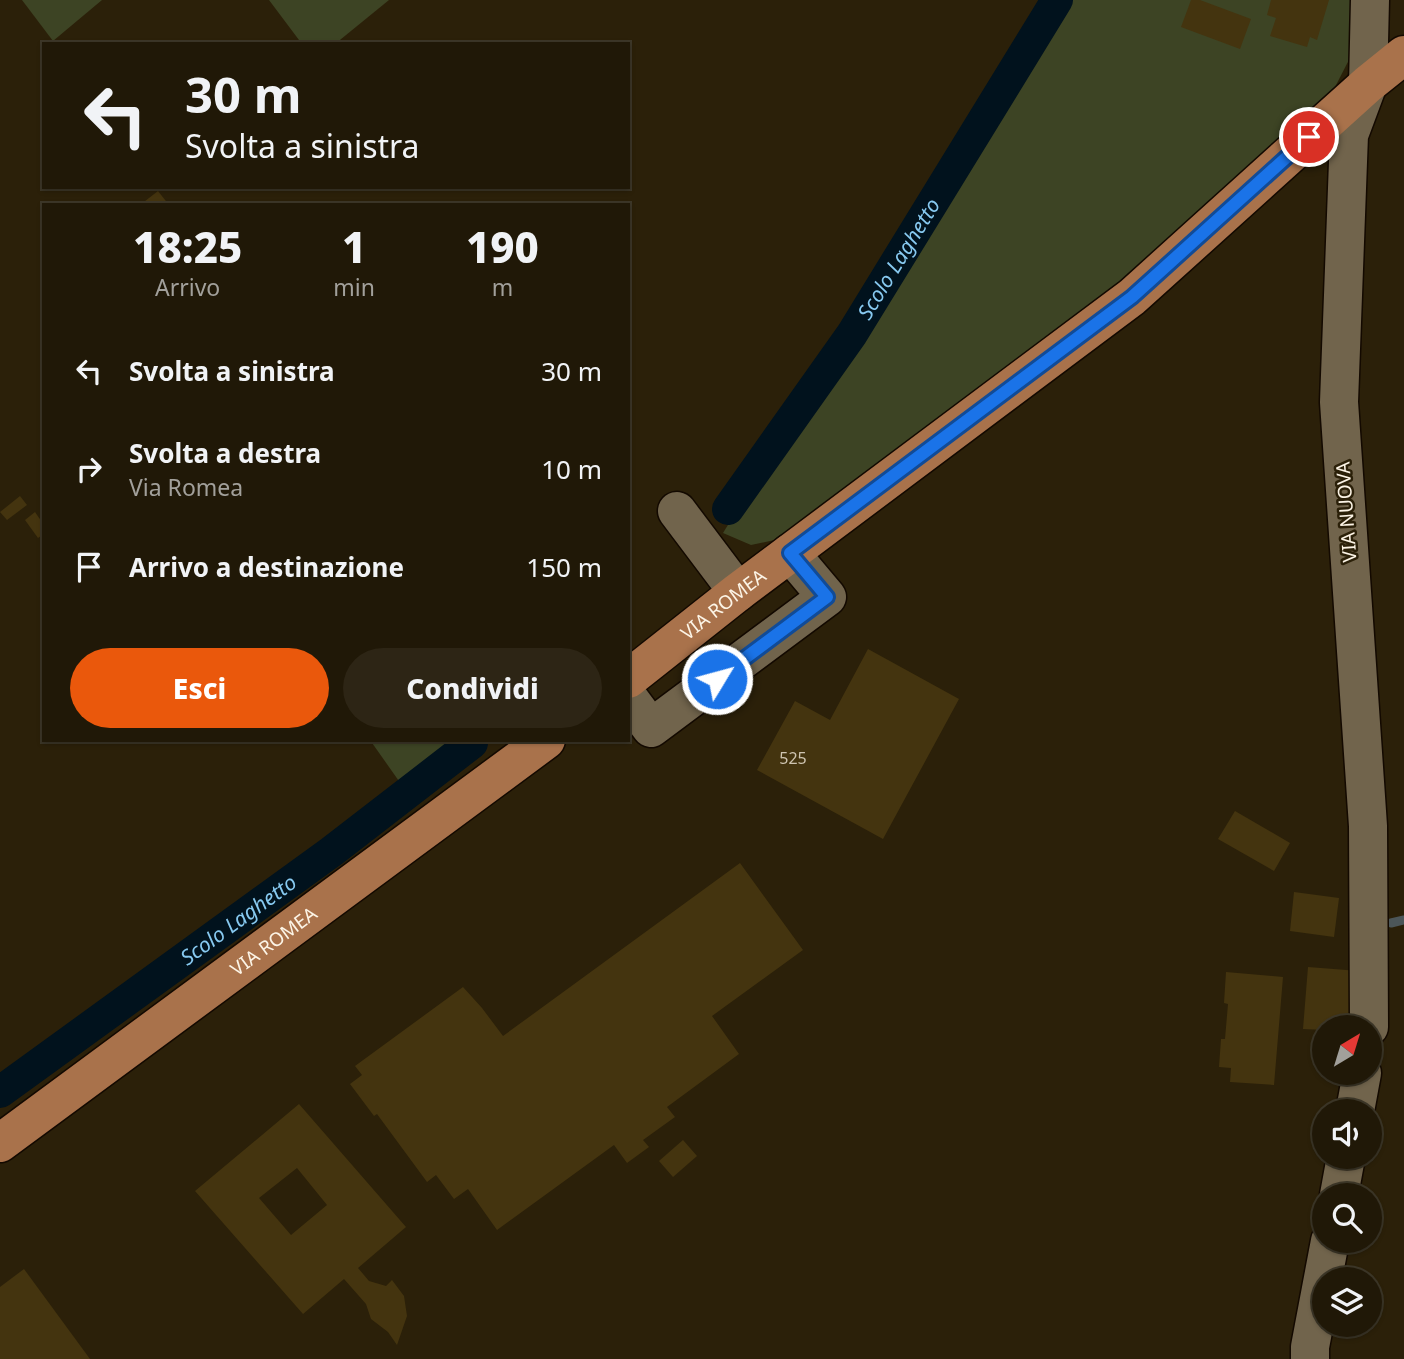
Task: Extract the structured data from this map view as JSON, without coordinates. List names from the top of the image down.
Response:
{
  "streets": {
    "main road": ["VIA ROMEA"],
    "street": ["VIA NUOVA"]
  },
  "crossings": [
    ["VIA NUOVA", "VIA ROMEA"]
  ],
  "water": ["Scolo Laghetto"],
  "house_numbers": ["525"],
  "north": "top right",
  "page": {
    "turn": ["30 m", "Svolta a sinistra"],
    "eta": [
      "18:25",
      "Arrivo",
      "1",
      "min",
      "190",
      "m"
    ],
    "list": [
      {
        "name": "Svolta a sinistra",
        "value": "30 m"
      },
      {
        "name": "Svolta a destra",
        "note": "Via Romea",
        "value": "10 m"
      },
      {
        "name": "Arrivo a destinazione",
        "value": "150 m"
      }
    ],
    "buttons": ["Esci", "Condividi"]
  }
}
